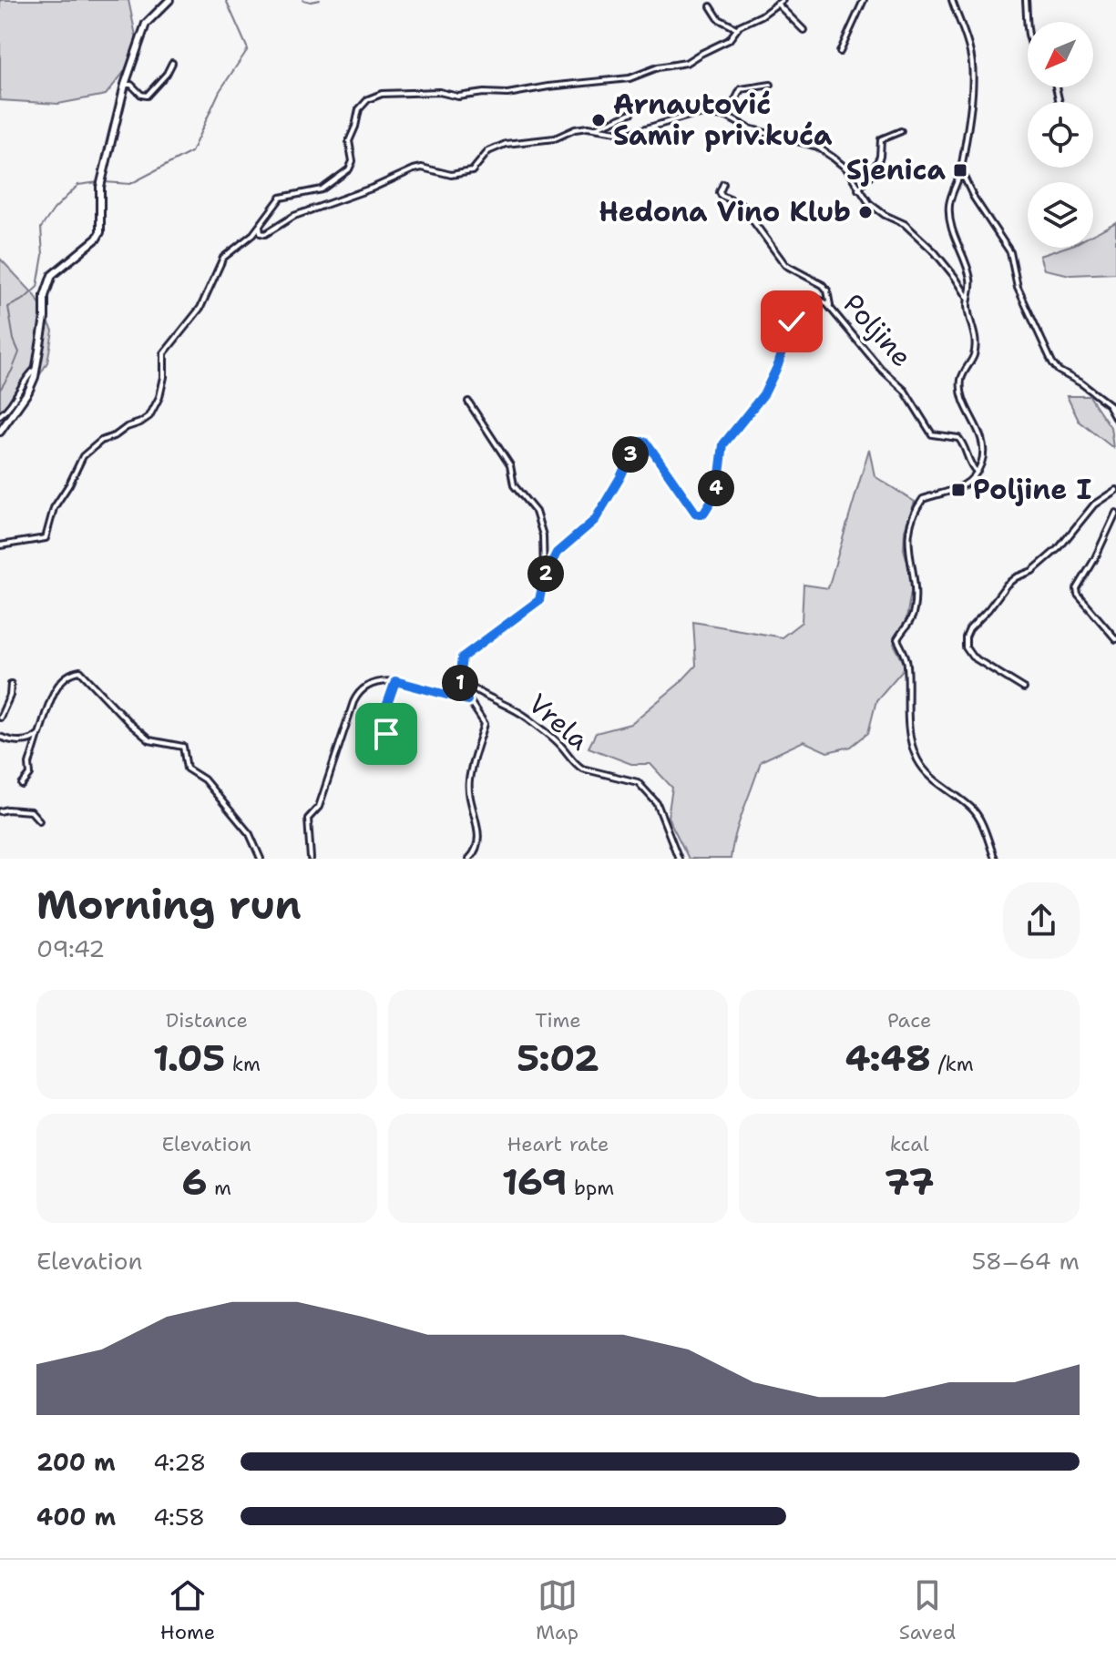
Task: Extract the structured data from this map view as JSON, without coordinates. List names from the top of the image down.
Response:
{
  "streets": {
    "street": ["Poljine", "Vrela"]
  },
  "crossings": [
    ["Poljine", "Vrela"]
  ],
  "places": {
    "other": ["Arnautović Samir priv.kuća", "Hedona Vino Klub"],
    "transit": ["Sjenica", "Poljine I"]
  },
  "north": "bottom left",
  "page": {
    "pins": [
      "3",
      "4",
      "2",
      "1"
    ],
    "heading": ["Morning run", "09:42"],
    "stats": [
      ["Distance", "1.05 km"],
      ["Time", "5:02"],
      ["Pace", "4:48 /km"],
      ["Elevation", "6 m"],
      ["Heart rate", "169 bpm"],
      ["kcal", "77"]
    ],
    "chart": ["Elevation", "58–64 m"],
    "list": [
      {
        "name": "200 m",
        "note": "4:28"
      },
      {
        "name": "400 m",
        "note": "4:58"
      }
    ],
    "tabs": ["Home", "Map", "Saved"]
  }
}
